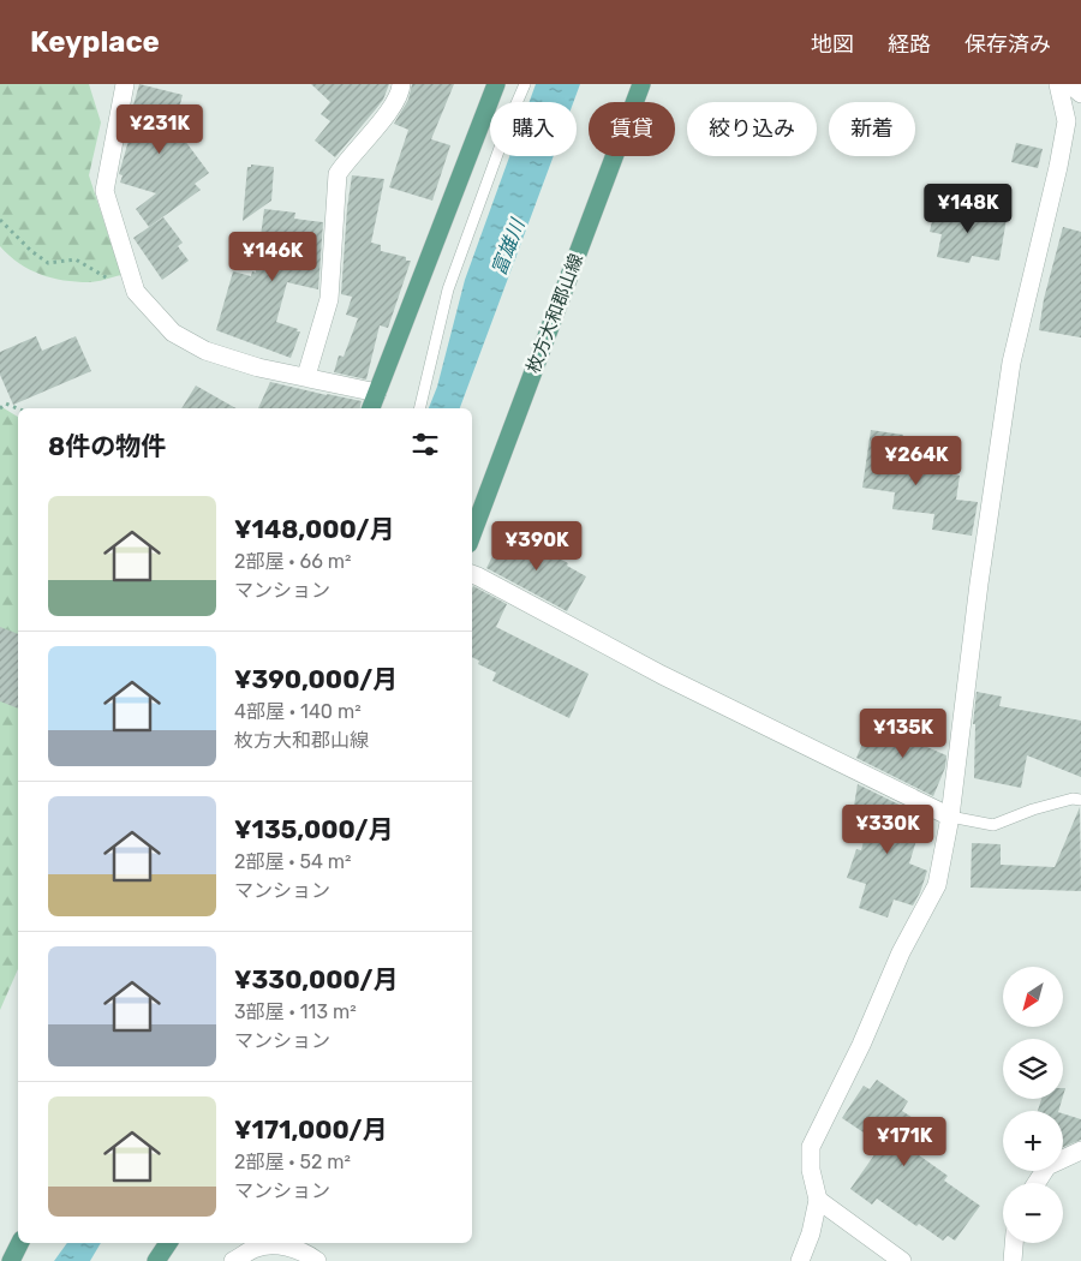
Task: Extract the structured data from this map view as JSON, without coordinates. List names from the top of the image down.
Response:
{
  "streets": {
    "main road": ["枚方大和郡山線"]
  },
  "water": ["富雄川"],
  "north": "bottom left",
  "page": {
    "header": "Keyplace",
    "nav": ["地図", "経路", "保存済み"],
    "chip": [
      "購入",
      "賃貸",
      "絞り込み",
      "新着"
    ],
    "price": [
      "¥231K",
      "¥148K",
      "¥146K",
      "¥264K",
      "¥390K",
      "¥135K",
      "¥330K",
      "¥171K"
    ],
    "heading": "8件の物件",
    "list": [
      {
        "name": "¥148,000/月",
        "note": "2部屋 · 66 m² · マンション"
      },
      {
        "name": "¥390,000/月",
        "note": "4部屋 · 140 m² · 枚方大和郡山線"
      },
      {
        "name": "¥135,000/月",
        "note": "2部屋 · 54 m² · マンション"
      },
      {
        "name": "¥330,000/月",
        "note": "3部屋 · 113 m² · マンション"
      },
      {
        "name": "¥171,000/月",
        "note": "2部屋 · 52 m² · マンション"
      }
    ],
    "map_buttons": ["+", "−"]
  }
}
